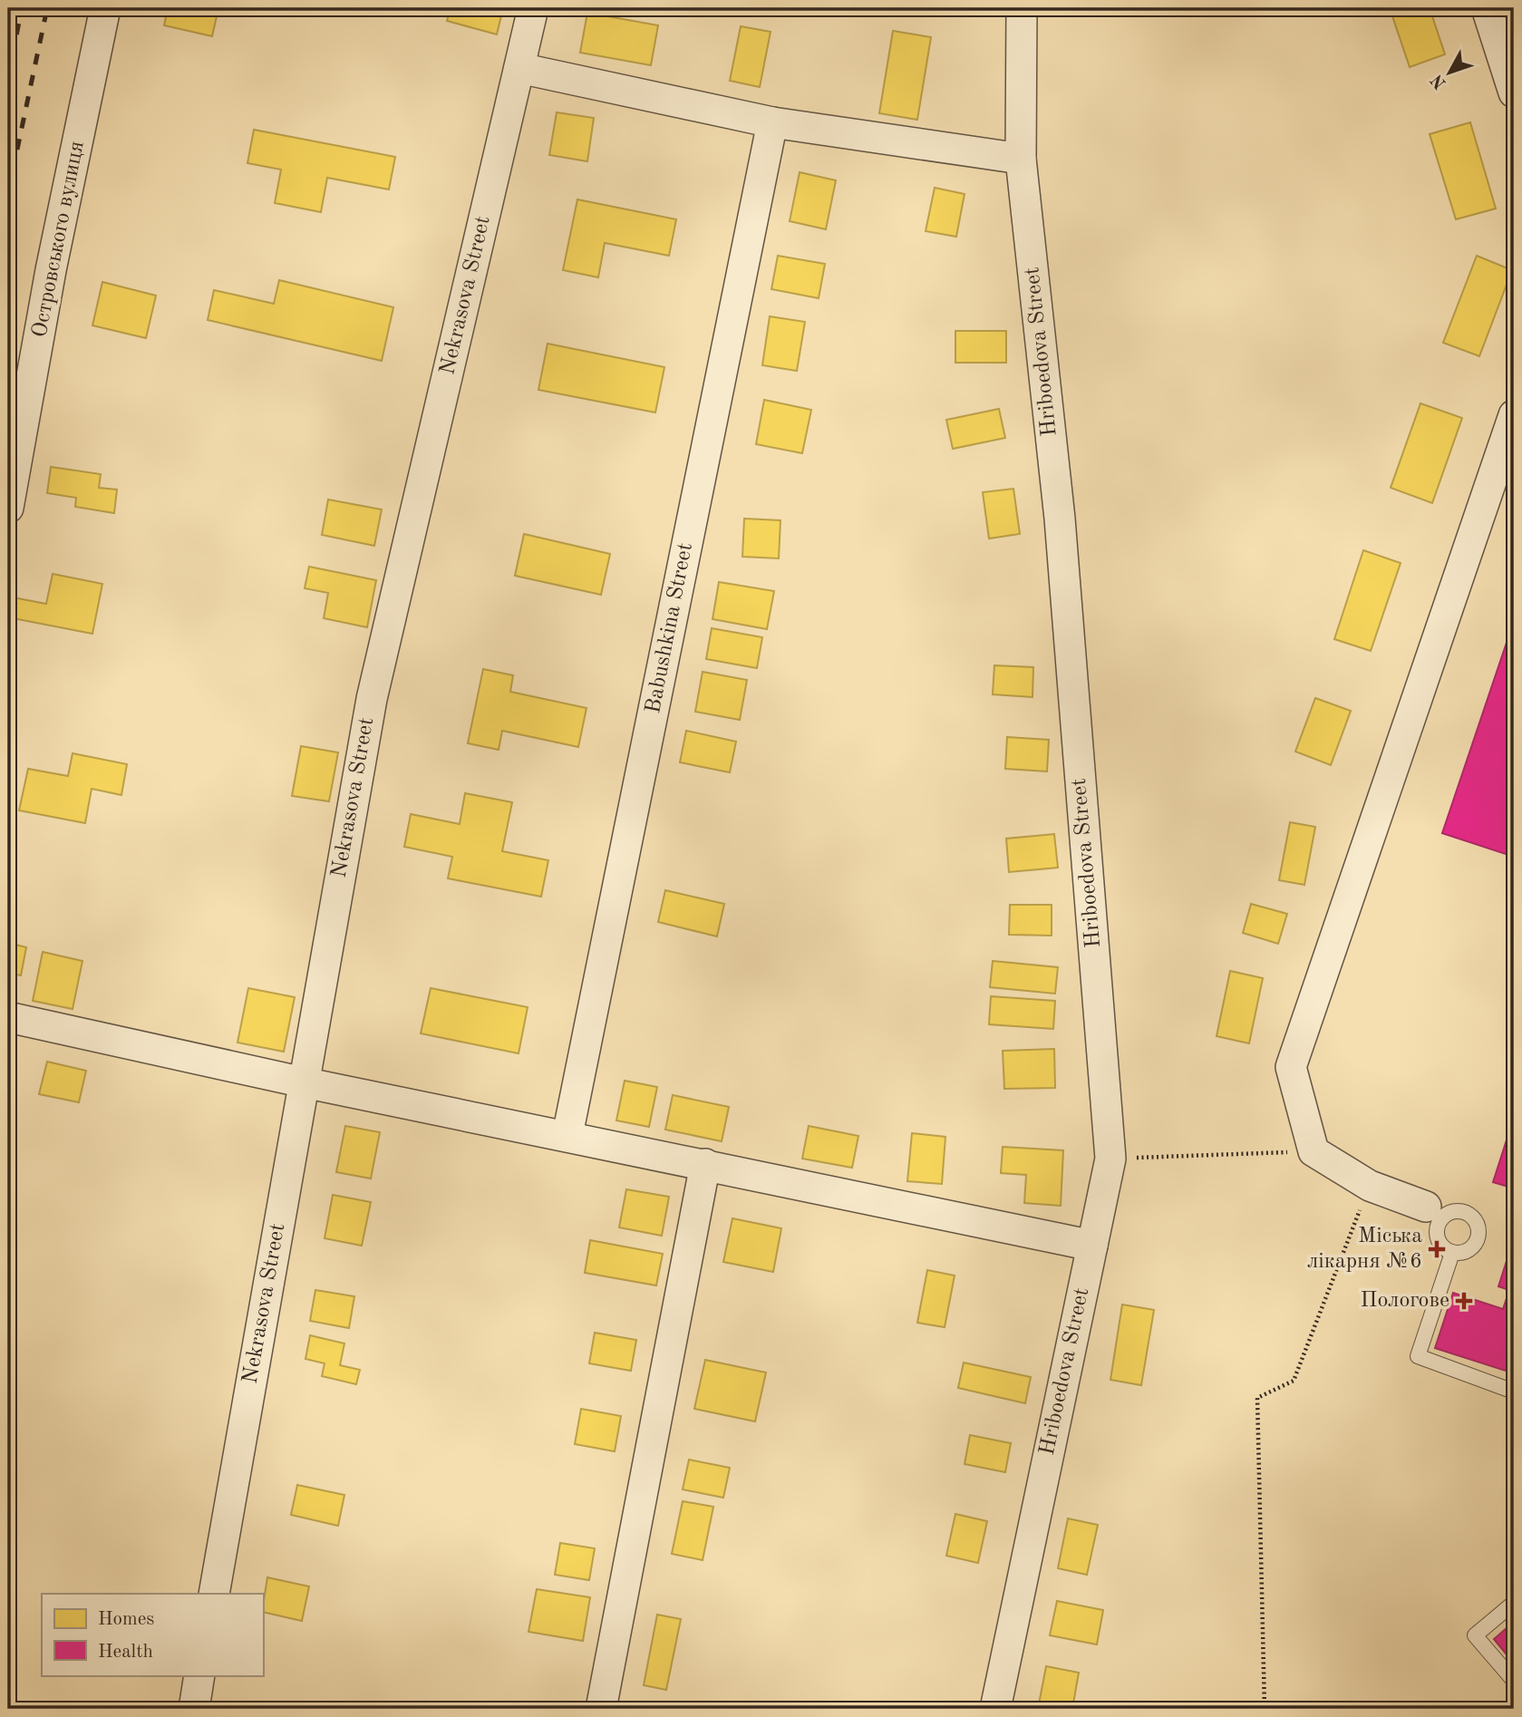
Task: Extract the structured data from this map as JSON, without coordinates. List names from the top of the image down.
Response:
{
  "streets": {
    "street": [
      "Островського вулиця",
      "Nekrasova Street",
      "Hriboedova Street",
      "Babushkina Street"
    ]
  },
  "places": {
    "health": ["Міська лікарня №6", "Пологове"]
  },
  "legend": ["Homes", "Health"],
  "north": "bottom left"
}
